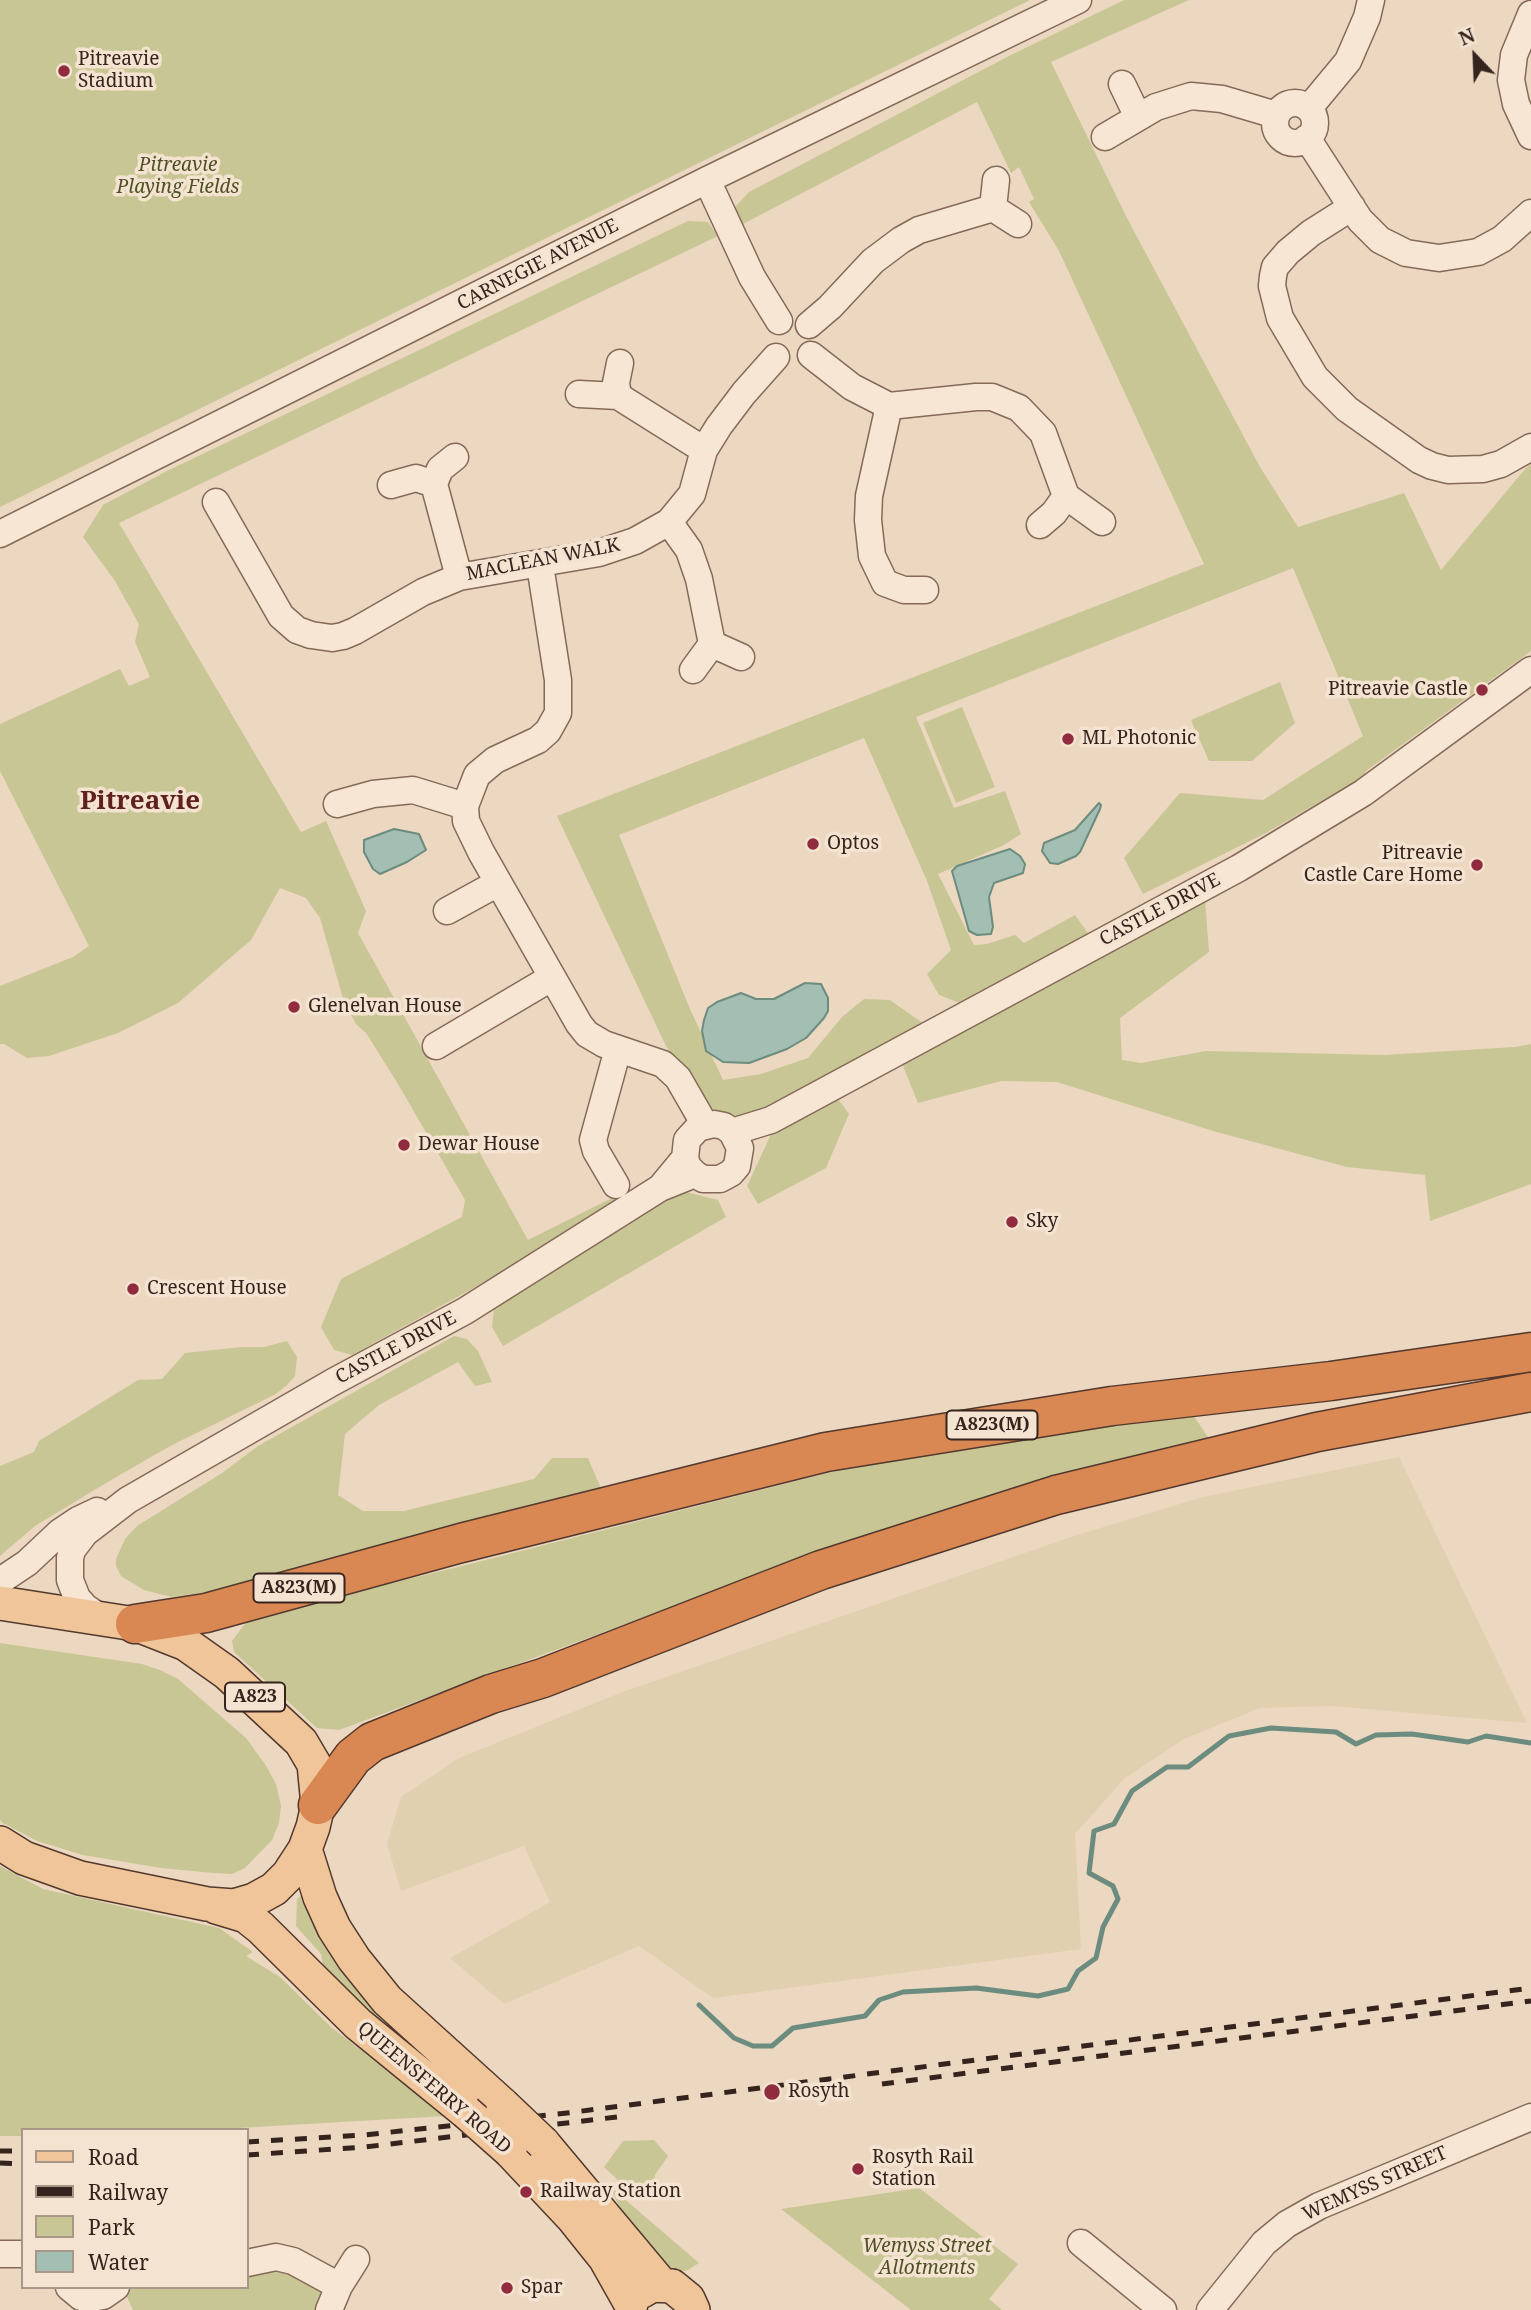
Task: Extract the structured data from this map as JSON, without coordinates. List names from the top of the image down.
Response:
{
  "streets": {
    "highway": ["A823(M)"],
    "main road": ["A823", "QUEENSFERRY ROAD"],
    "street": [
      "CARNEGIE AVENUE",
      "MACLEAN WALK",
      "CASTLE DRIVE",
      "WEMYSS STREET"
    ]
  },
  "crossings": [
    ["CASTLE DRIVE", "A823(M)"],
    ["CASTLE DRIVE", "A823"],
    ["A823(M)", "A823"],
    ["A823", "QUEENSFERRY ROAD"]
  ],
  "districts": ["Pitreavie"],
  "parks": ["Pitreavie Playing Fields", "Wemyss Street Allotments"],
  "places": [
    "Pitreavie Stadium",
    "Pitreavie Castle",
    "ML Photonic",
    "Optos",
    "Pitreavie Castle Care Home",
    "Glenelvan House",
    "Dewar House",
    "Sky",
    "Crescent House",
    "Rosyth",
    "Rosyth Rail Station",
    "Railway Station",
    "Spar"
  ],
  "legend": [
    "Road",
    "Railway",
    "Park",
    "Water"
  ],
  "north": "top left"
}
